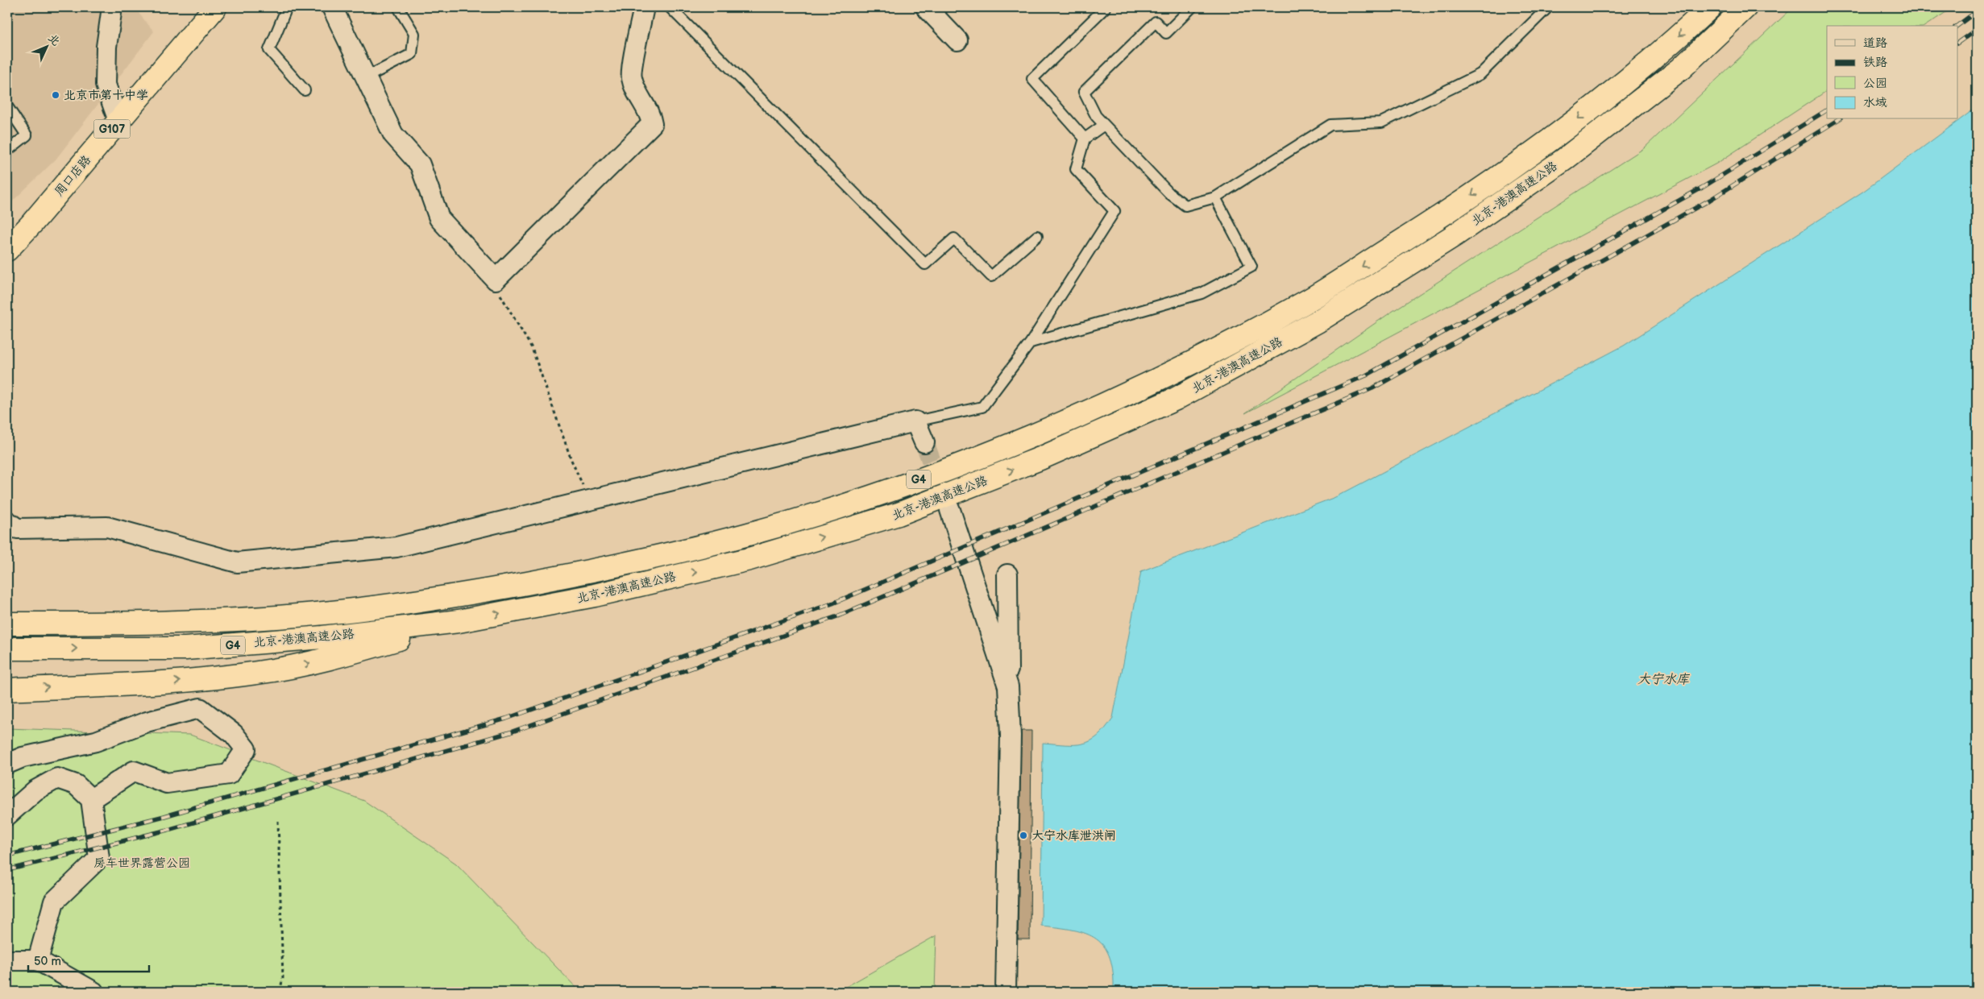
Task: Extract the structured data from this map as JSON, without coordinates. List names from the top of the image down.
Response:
{
  "streets": {
    "highway": [
      "G107",
      "周口店路",
      "北京-港澳高速公路",
      "G4"
    ]
  },
  "water": ["大宁水库"],
  "parks": ["房车世界露营公园"],
  "places": ["北京市第十中学", "大宁水库泄洪闸"],
  "legend": [
    "道路",
    "铁路",
    "公园",
    "水域"
  ],
  "scale_bar": "50 m",
  "north": "top right"
}
